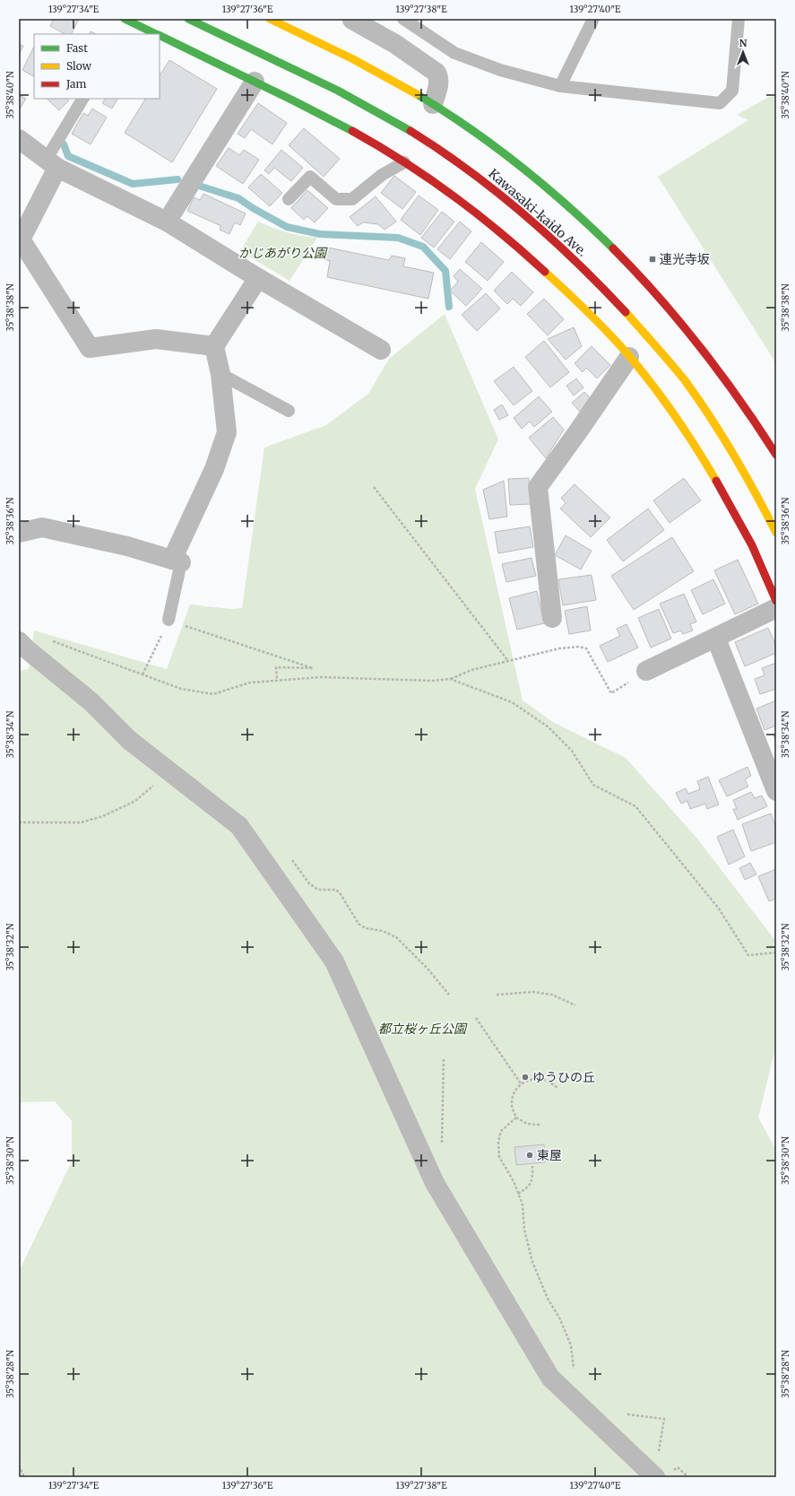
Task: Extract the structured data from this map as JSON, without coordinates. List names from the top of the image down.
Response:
{
  "streets": {
    "main road": ["Kawasaki-kaido Ave."]
  },
  "parks": ["かじあがり公園", "都立桜ヶ丘公園"],
  "places": {
    "transit": ["連光寺坂"],
    "other": ["ゆうひの丘", "東屋"]
  },
  "legend": ["Fast", "Slow", "Jam"],
  "north": "top",
  "coordinates": [
    "139°27'34\"E",
    "139°27'36\"E",
    "139°27'38\"E",
    "139°27'40\"E",
    "35°38'40\"N",
    "35°38'38\"N",
    "35°38'36\"N",
    "35°38'34\"N",
    "35°38'32\"N",
    "35°38'30\"N",
    "35°38'28\"N"
  ]
}
